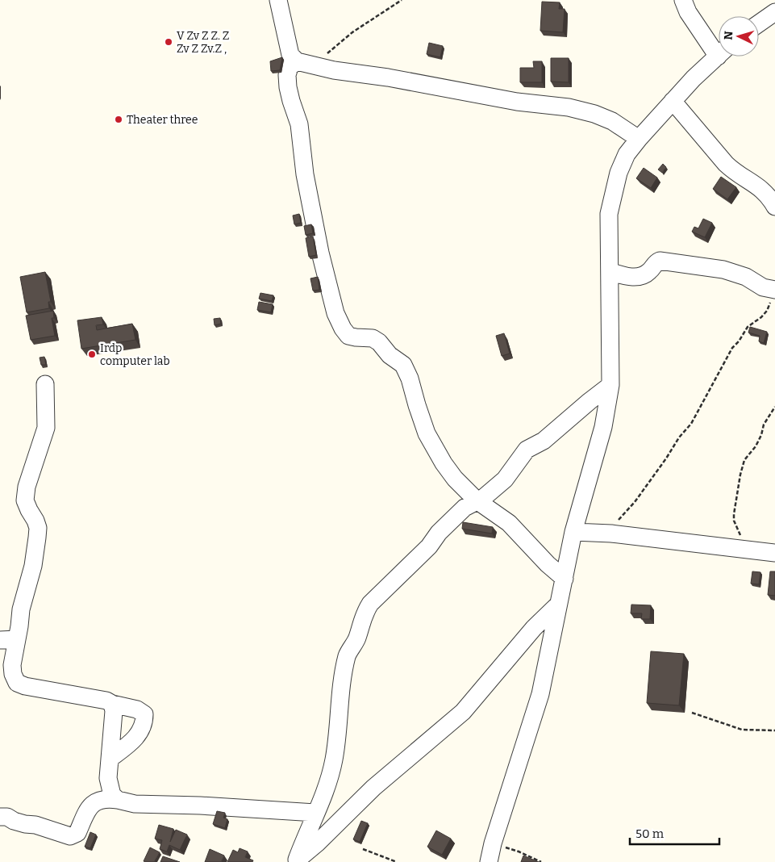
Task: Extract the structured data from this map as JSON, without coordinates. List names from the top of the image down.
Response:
{
  "places": ["V Zv Z Z. Z Zv Z Zv.Z ,", "Theater three", "Irdp computer lab"],
  "scale_bar": "50 m",
  "north": "left"
}
